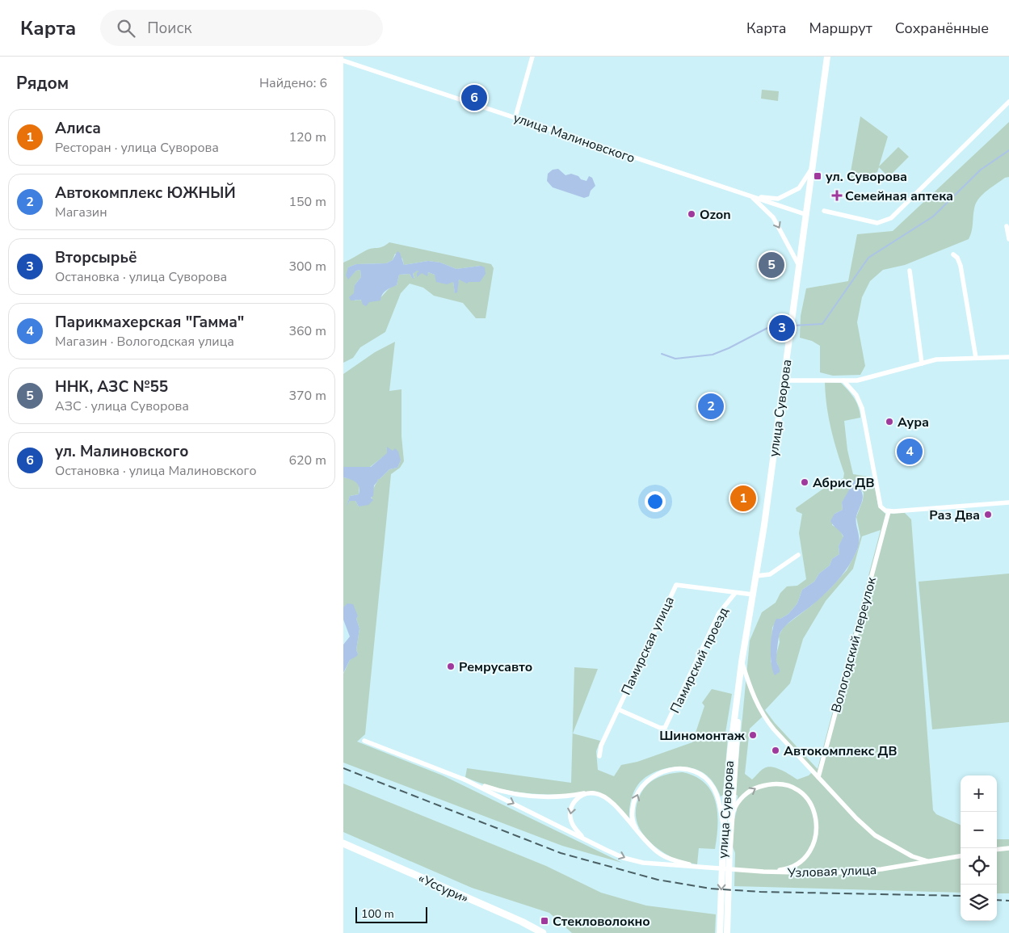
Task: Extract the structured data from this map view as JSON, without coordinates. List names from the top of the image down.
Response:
{
  "streets": {
    "highway": ["«Уссури»"],
    "main road": ["улица Суворова"],
    "street": [
      "улица Малиновского",
      "Вологодский переулок",
      "Памирская улица",
      "Памирский проезд",
      "Узловая улица"
    ]
  },
  "crossings": [
    ["улица Малиновского", "улица Суворова"],
    ["улица Суворова", "Памирская улица"],
    ["Памирская улица", "Памирский проезд"]
  ],
  "places": {
    "transit": ["ул. Суворова", "Стекловолокно"],
    "health": ["Семейная аптека"],
    "other": [
      "Ozon",
      "Аура",
      "Абрис ДВ",
      "Раз Два",
      "Ремрусавто",
      "Шиномонтаж",
      "Автокомплекс ДВ"
    ]
  },
  "scale_bar": "100 m",
  "page": {
    "header": "Карта",
    "search": "Поиск",
    "nav": ["Карта", "Маршрут", "Сохранённые"],
    "heading": ["Рядом", "Найдено: 6"],
    "pins": [
      "6",
      "5",
      "3",
      "2",
      "4",
      "1"
    ],
    "list": [
      {
        "mark": "1",
        "name": "Алиса",
        "note": "Ресторан · улица Суворова",
        "value": "120 m"
      },
      {
        "mark": "2",
        "name": "Автокомплекс ЮЖНЫЙ",
        "note": "Магазин",
        "value": "150 m"
      },
      {
        "mark": "3",
        "name": "Вторсырьё",
        "note": "Остановка · улица Суворова",
        "value": "300 m"
      },
      {
        "mark": "4",
        "name": "Парикмахерская \"Гамма\"",
        "note": "Магазин · Вологодская улица",
        "value": "360 m"
      },
      {
        "mark": "5",
        "name": "ННК, АЗС №55",
        "note": "АЗС · улица Суворова",
        "value": "370 m"
      },
      {
        "mark": "6",
        "name": "ул. Малиновского",
        "note": "Остановка · улица Малиновского",
        "value": "620 m"
      }
    ],
    "map_buttons": ["+", "−"],
    "scale": "100 m"
  }
}
